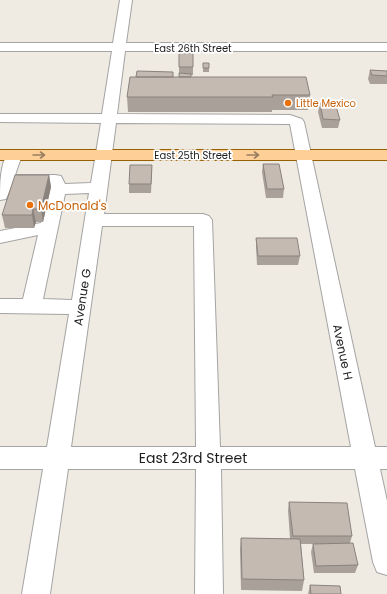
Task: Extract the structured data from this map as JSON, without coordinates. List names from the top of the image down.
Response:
{
  "streets": {
    "main road": ["East 25th Street"],
    "street": [
      "East 26th Street",
      "Avenue G",
      "Avenue H",
      "East 23rd Street"
    ]
  },
  "crossings": [
    ["East 26th Street", "Avenue G"],
    ["East 25th Street", "Avenue G"],
    ["East 25th Street", "Avenue H"],
    ["Avenue G", "Avenue H"],
    ["Avenue G", "East 23rd Street"],
    ["Avenue H", "East 23rd Street"]
  ],
  "places": ["Little Mexico", "McDonald's"]
}
